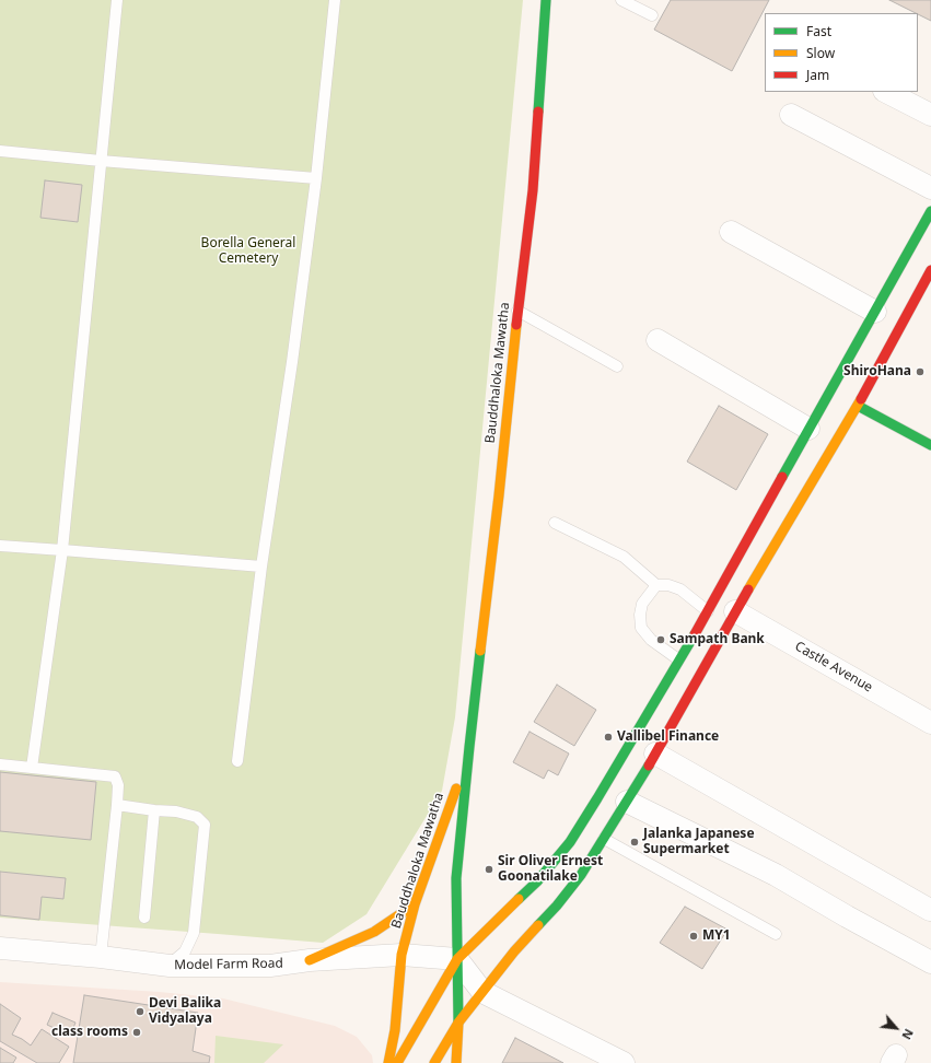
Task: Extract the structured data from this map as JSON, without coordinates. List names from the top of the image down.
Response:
{
  "streets": {
    "main road": ["Bauddhaloka Mawatha"],
    "street": ["Castle Avenue", "Model Farm Road"]
  },
  "crossings": [
    ["Bauddhaloka Mawatha", "Model Farm Road"]
  ],
  "parks": ["Borella General Cemetery"],
  "places": [
    "ShiroHana",
    "Sampath Bank",
    "Vallibel Finance",
    "Jalanka Japanese Supermarket",
    "Sir Oliver Ernest Goonatilake",
    "MY1",
    "Devi Balika Vidyalaya",
    "class rooms"
  ],
  "legend": ["Fast", "Slow", "Jam"],
  "north": "bottom right"
}
